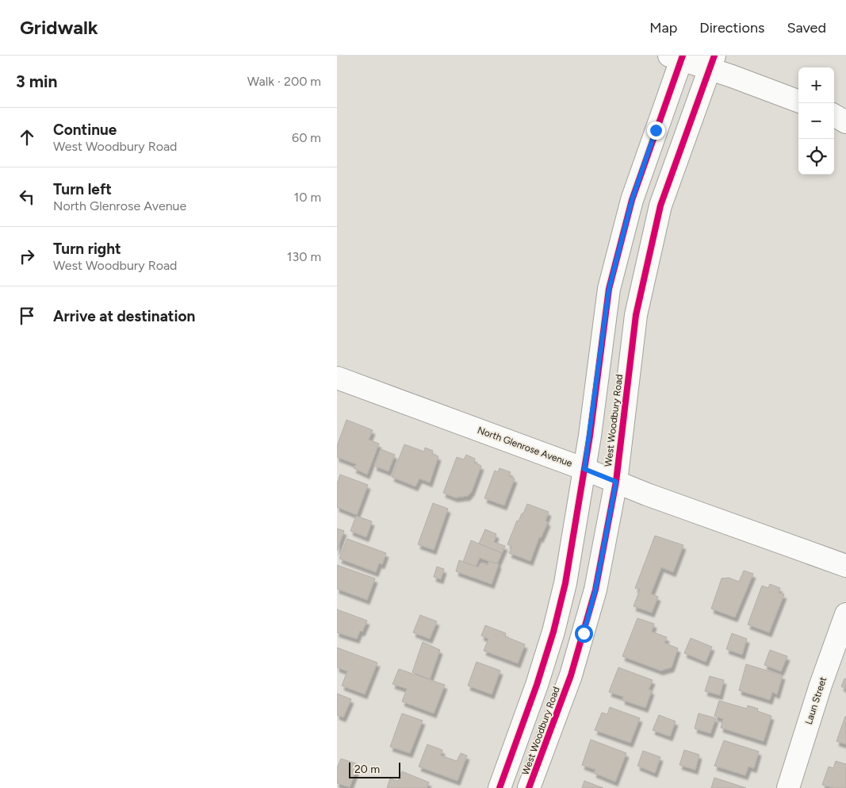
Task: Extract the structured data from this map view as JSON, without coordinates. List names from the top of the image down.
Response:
{
  "streets": {
    "main road": ["West Woodbury Road", "North Glenrose Avenue", "Laun Street"]
  },
  "crossings": [
    ["West Woodbury Road", "North Glenrose Avenue"]
  ],
  "scale_bar": "20 m",
  "page": {
    "header": "Gridwalk",
    "nav": ["Map", "Directions", "Saved"],
    "heading": ["3 min", "Walk · 200 m"],
    "map_buttons": ["+", "−"],
    "list": [
      ["Continue", "West Woodbury Road", "60 m"],
      ["Turn left", "North Glenrose Avenue", "10 m"],
      ["Turn right", "West Woodbury Road", "130 m"],
      "Arrive at destination"
    ],
    "scale": "20 m"
  }
}
